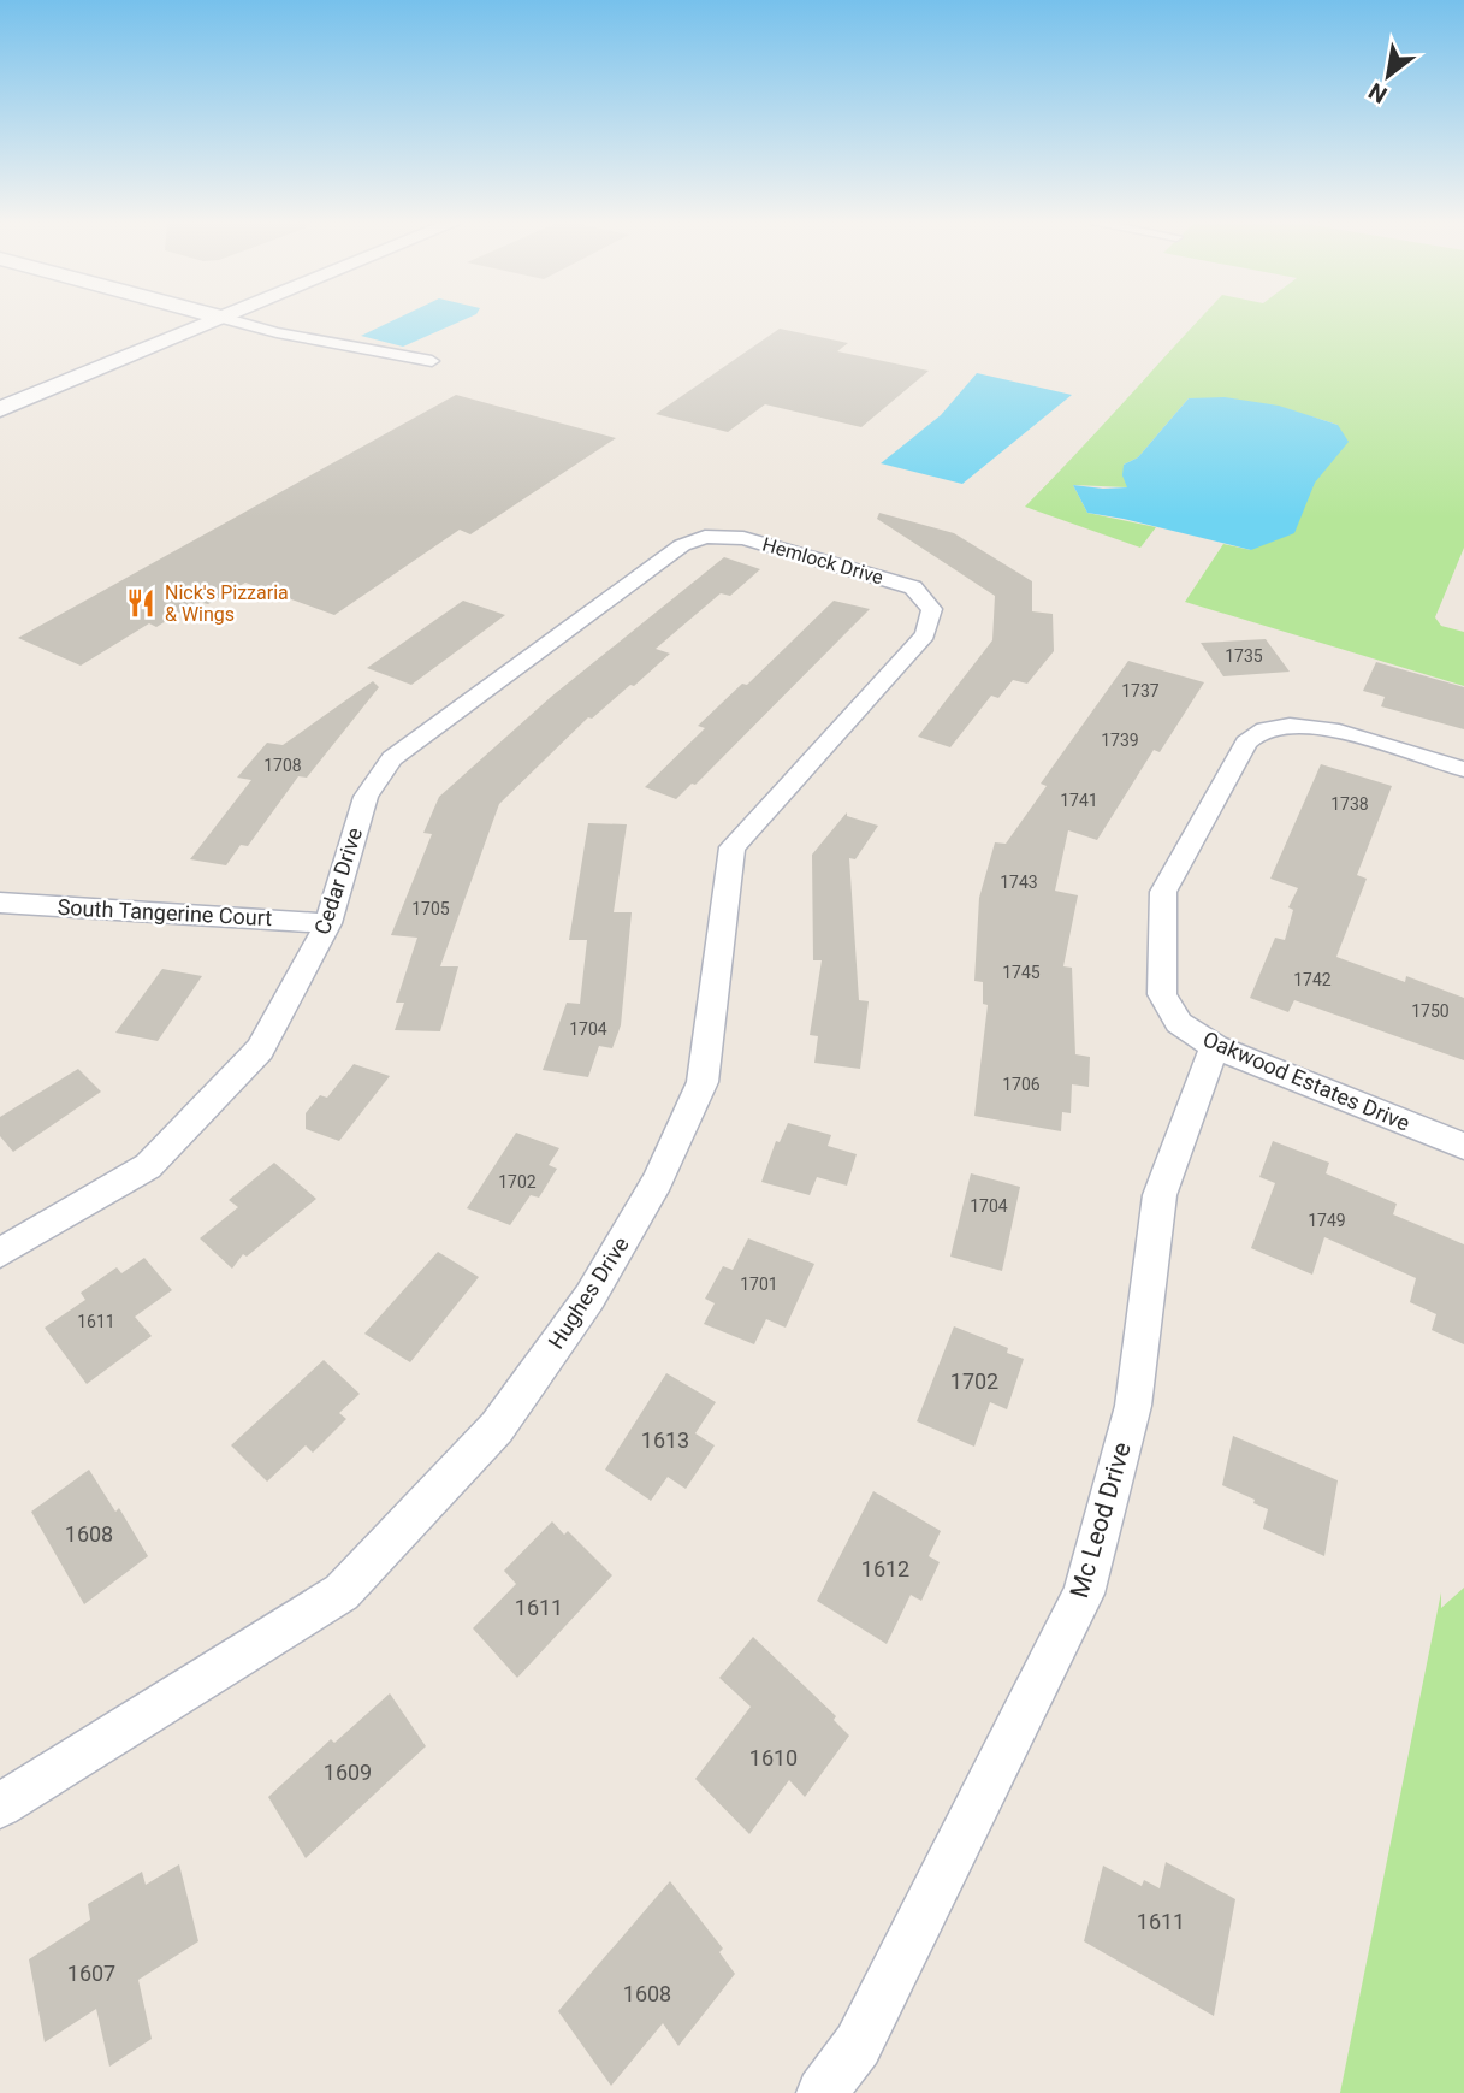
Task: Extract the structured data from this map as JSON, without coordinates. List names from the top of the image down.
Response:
{
  "streets": {
    "street": [
      "Hemlock Drive",
      "Cedar Drive",
      "South Tangerine Court",
      "Oakwood Estates Drive",
      "Hughes Drive",
      "Mc Leod Drive"
    ]
  },
  "crossings": [
    ["Hemlock Drive", "Cedar Drive"],
    ["Hemlock Drive", "Hughes Drive"],
    ["Cedar Drive", "South Tangerine Court"],
    ["Oakwood Estates Drive", "Mc Leod Drive"]
  ],
  "places": {
    "restaurant": ["Nick's Pizzaria & Wings"]
  },
  "house_numbers": [
    "1735",
    "1737",
    "1739",
    "1708",
    "1741",
    "1738",
    "1743",
    "1705",
    "1745",
    "1742",
    "1750",
    "1704",
    "1706",
    "1702",
    "1704",
    "1749",
    "1701",
    "1611",
    "1702",
    "1613",
    "1608",
    "1612",
    "1611",
    "1610",
    "1609",
    "1611",
    "1607",
    "1608"
  ],
  "north": "bottom left"
}
